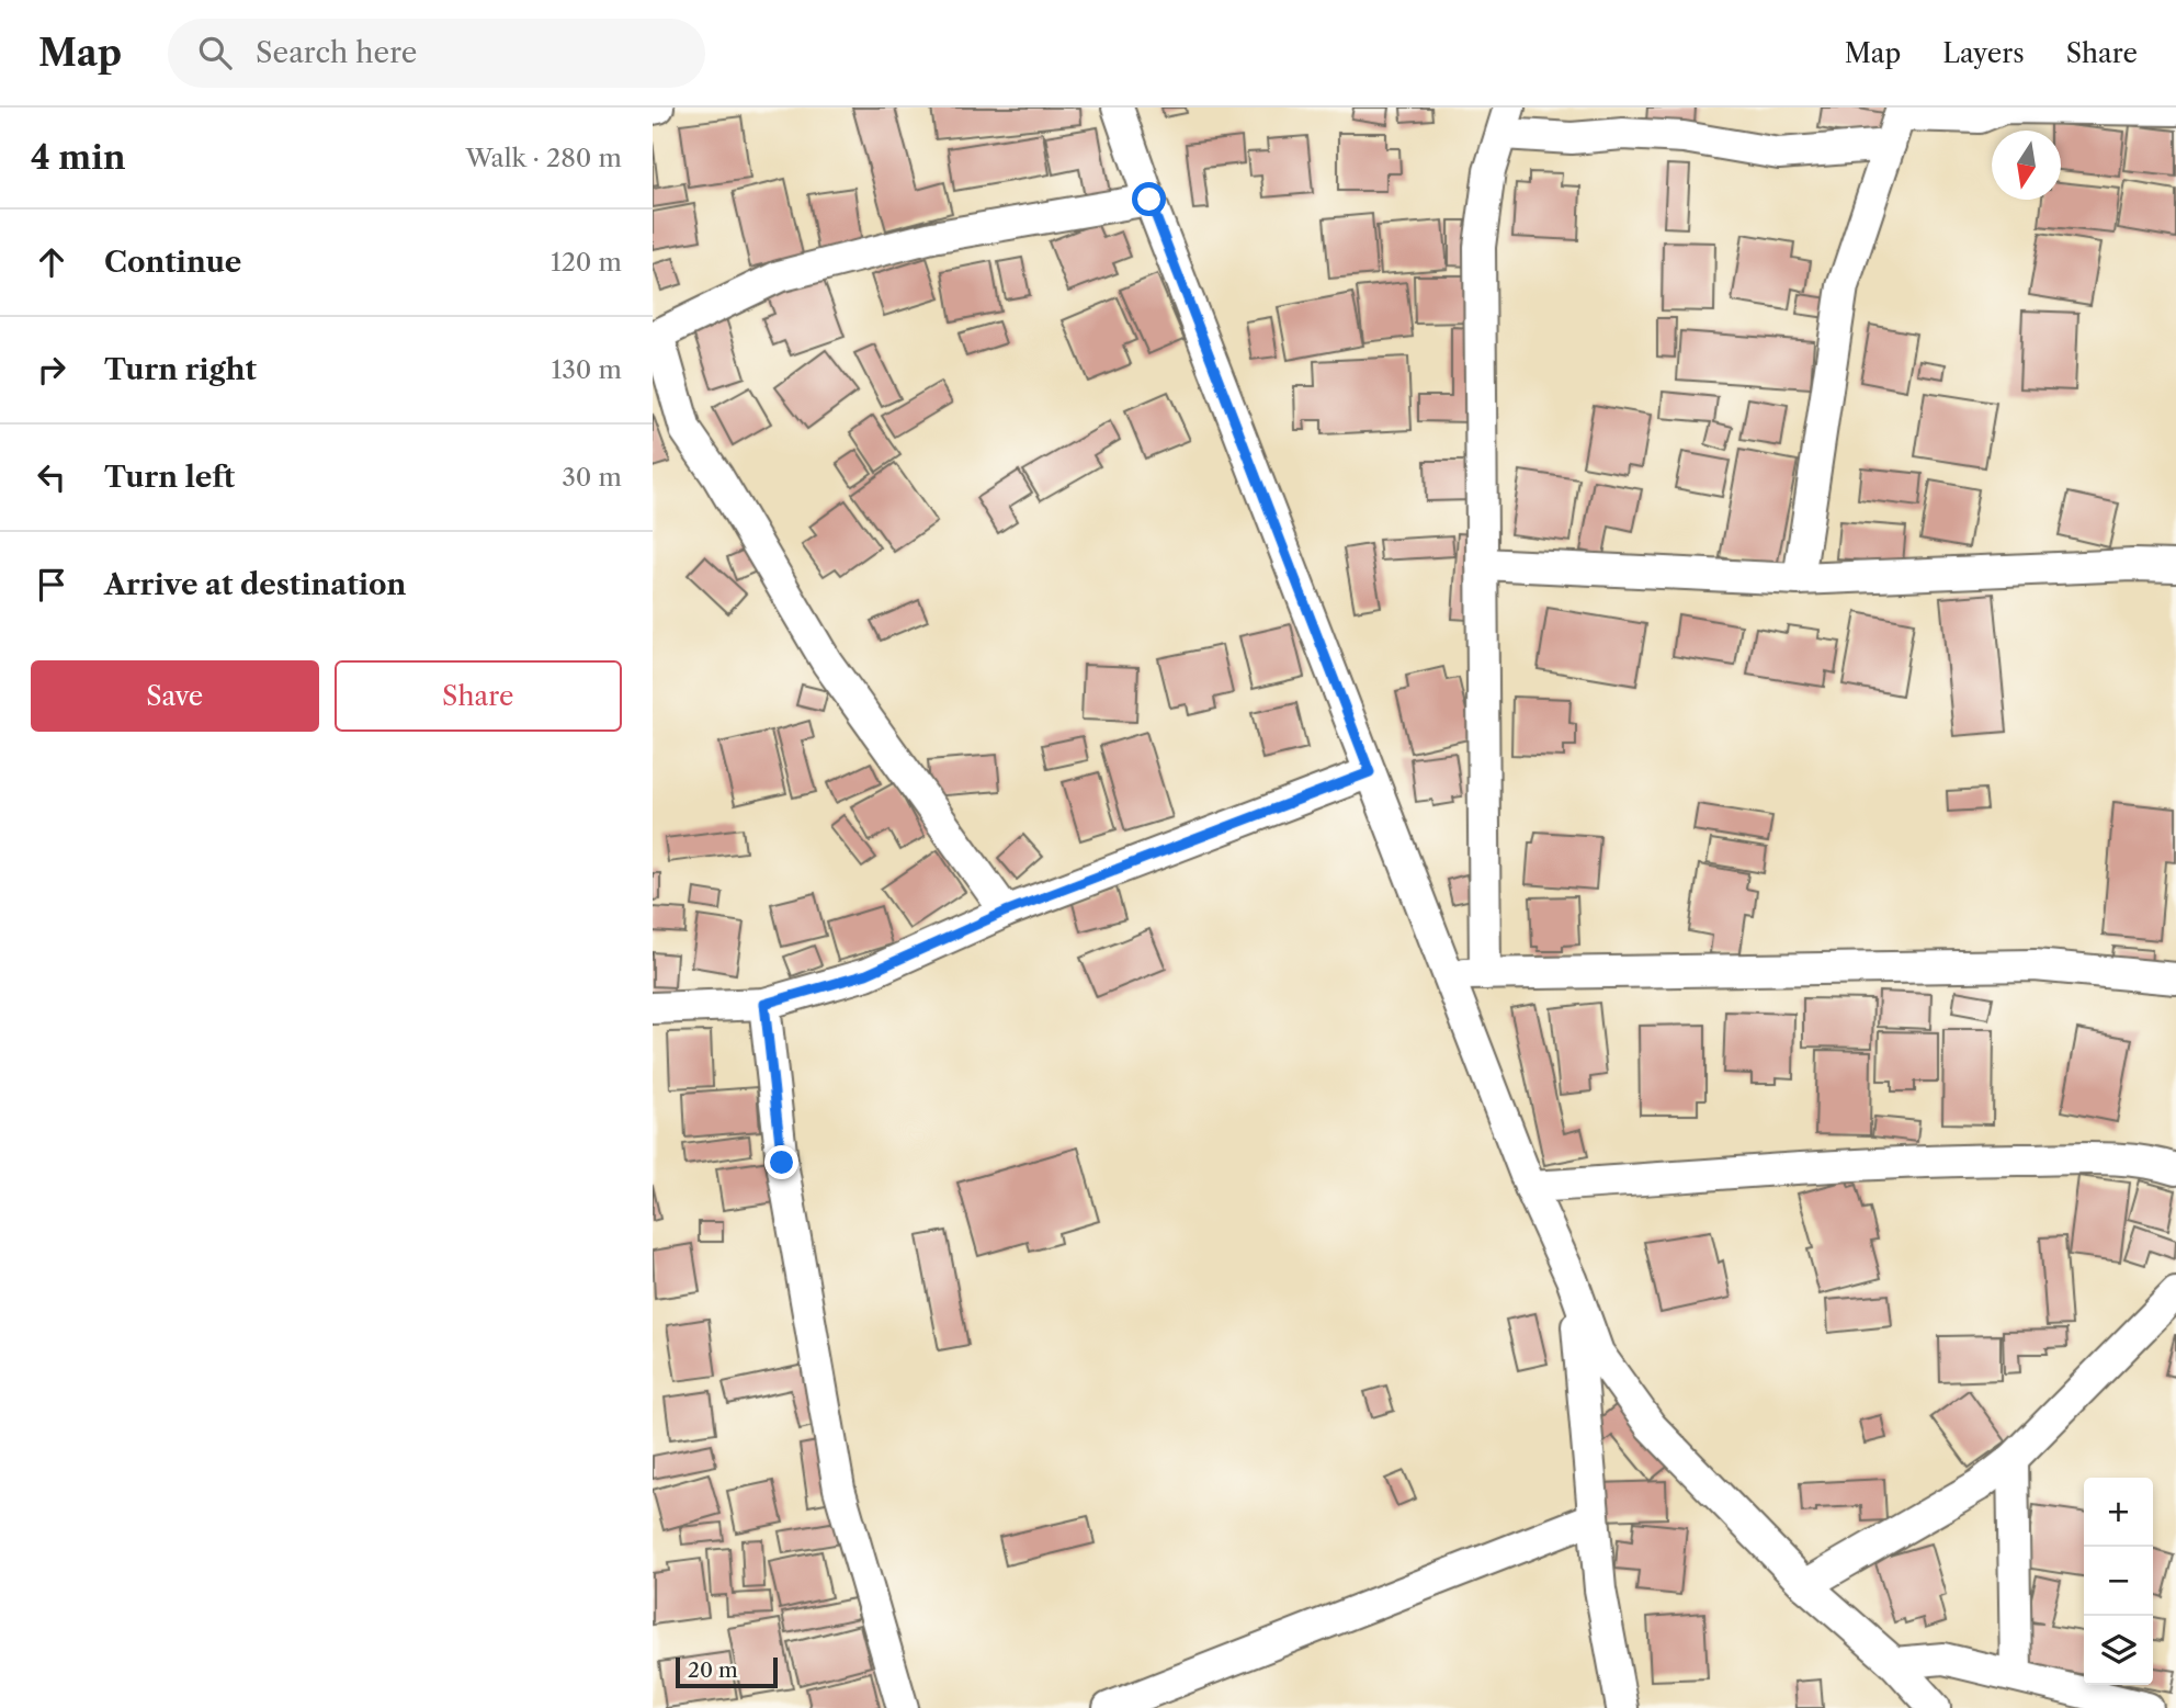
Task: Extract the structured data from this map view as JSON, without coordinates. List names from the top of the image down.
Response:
{
  "scale_bar": "20 m",
  "north": "bottom",
  "page": {
    "header": "Map",
    "search": "Search here",
    "nav": ["Map", "Layers", "Share"],
    "heading": ["4 min", "Walk · 280 m"],
    "list": [
      ["Continue", "120 m"],
      ["Turn right", "130 m"],
      ["Turn left", "30 m"],
      "Arrive at destination"
    ],
    "buttons": ["Save", "Share"],
    "map_buttons": ["+", "−"],
    "scale": "20 m"
  }
}
